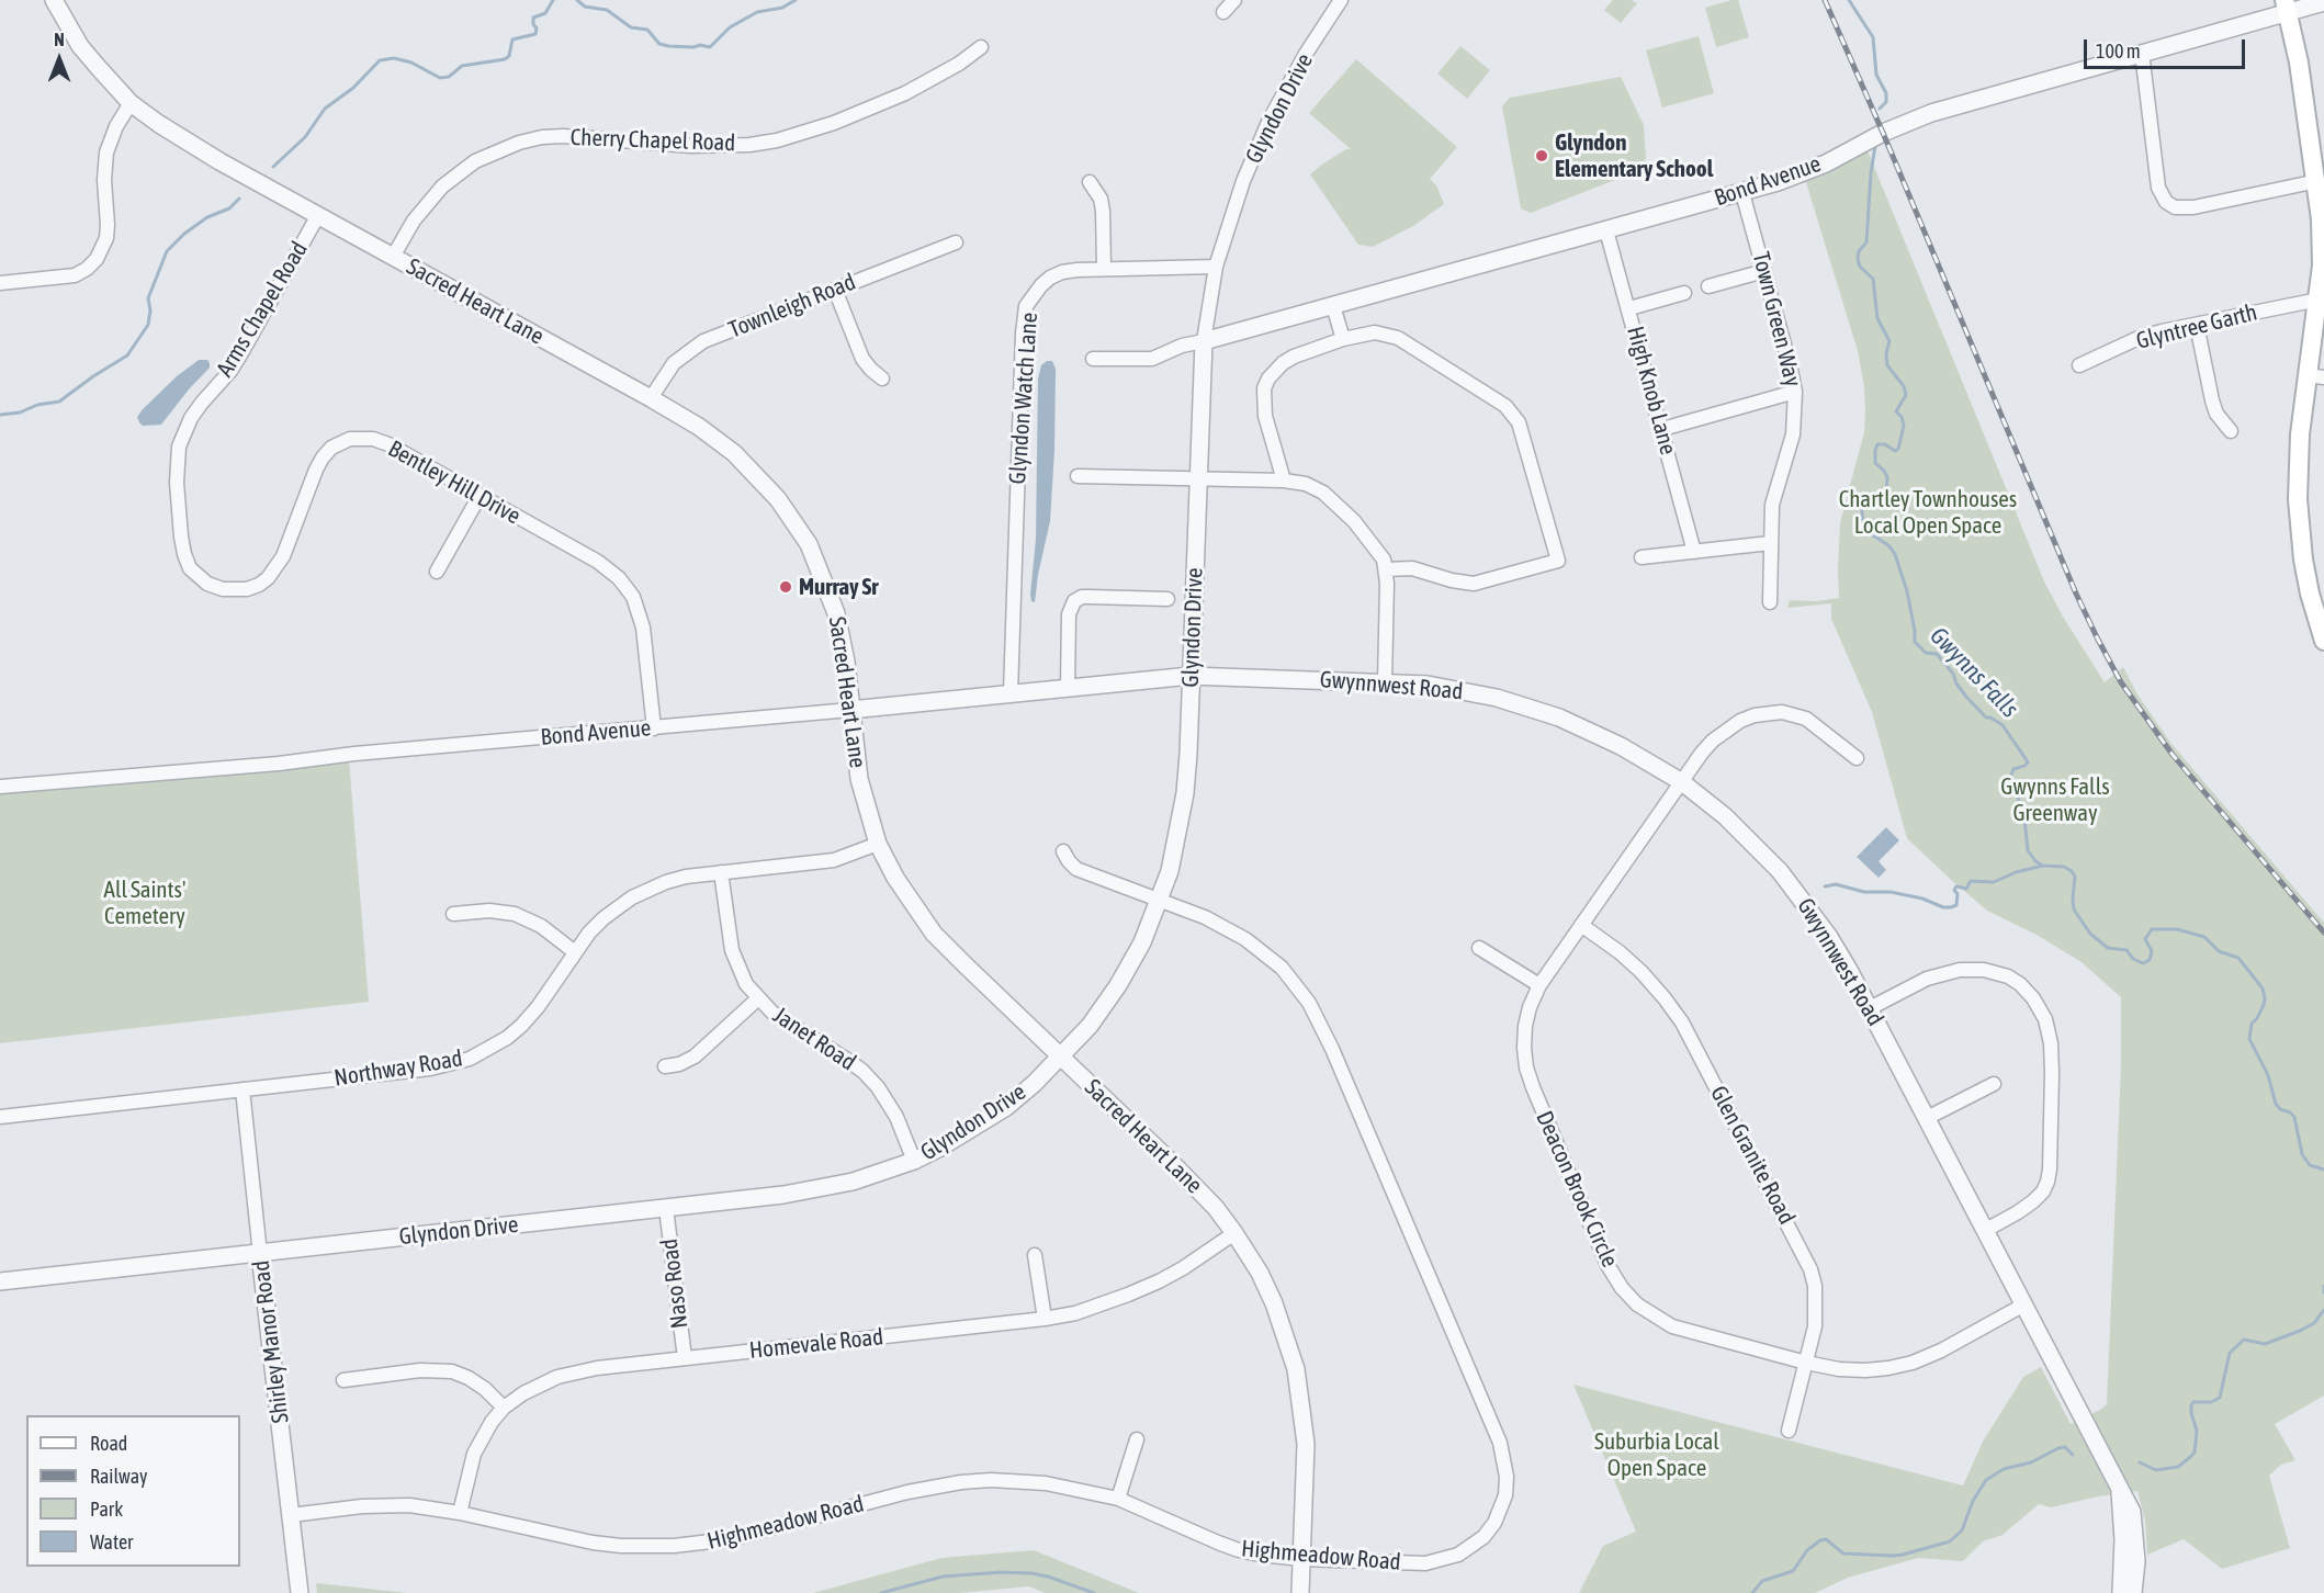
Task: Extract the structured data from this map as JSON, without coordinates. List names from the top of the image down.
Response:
{
  "streets": {
    "street": [
      "Glyndon Drive",
      "Cherry Chapel Road",
      "Bond Avenue",
      "Sacred Heart Lane",
      "Townleigh Road",
      "Arms Chapel Road",
      "Town Green Way",
      "Glyntree Garth",
      "High Knob Lane",
      "Glyndon Watch Lane",
      "Bentley Hill Drive",
      "Gwynnwest Road",
      "Janet Road",
      "Northway Road",
      "Glen Granite Road",
      "Deacon Brook Circle",
      "Naso Road",
      "Shirley Manor Road",
      "Homevale Road",
      "Highmeadow Road"
    ]
  },
  "crossings": [
    ["Glyndon Drive", "Bond Avenue"],
    ["Glyndon Drive", "Sacred Heart Lane"],
    ["Glyndon Drive", "Glyndon Watch Lane"],
    ["Glyndon Drive", "Gwynnwest Road"],
    ["Glyndon Drive", "Janet Road"],
    ["Glyndon Drive", "Naso Road"],
    ["Glyndon Drive", "Shirley Manor Road"],
    ["Glyndon Drive", "Highmeadow Road"],
    ["Cherry Chapel Road", "Sacred Heart Lane"],
    ["Bond Avenue", "Sacred Heart Lane"],
    ["Bond Avenue", "Town Green Way"],
    ["Bond Avenue", "High Knob Lane"],
    ["Bond Avenue", "Glyndon Watch Lane"],
    ["Bond Avenue", "Bentley Hill Drive"],
    ["Bond Avenue", "Gwynnwest Road"],
    ["Sacred Heart Lane", "Townleigh Road"],
    ["Sacred Heart Lane", "Arms Chapel Road"],
    ["Sacred Heart Lane", "Northway Road"],
    ["Sacred Heart Lane", "Homevale Road"],
    ["Sacred Heart Lane", "Highmeadow Road"],
    ["Arms Chapel Road", "Bentley Hill Drive"],
    ["Gwynnwest Road", "Deacon Brook Circle"],
    ["Janet Road", "Northway Road"],
    ["Northway Road", "Shirley Manor Road"],
    ["Glen Granite Road", "Deacon Brook Circle"],
    ["Naso Road", "Homevale Road"],
    ["Shirley Manor Road", "Highmeadow Road"],
    ["Homevale Road", "Highmeadow Road"]
  ],
  "water": ["Gwynns Falls"],
  "parks": [
    "Chartley Townhouses Local Open Space",
    "Gwynns Falls Greenway",
    "All Saints' Cemetery",
    "Suburbia Local Open Space"
  ],
  "places": ["Glyndon Elementary School", "Murray Sr"],
  "legend": [
    "Road",
    "Railway",
    "Park",
    "Water"
  ],
  "scale_bar": "100 m",
  "north": "top"
}
